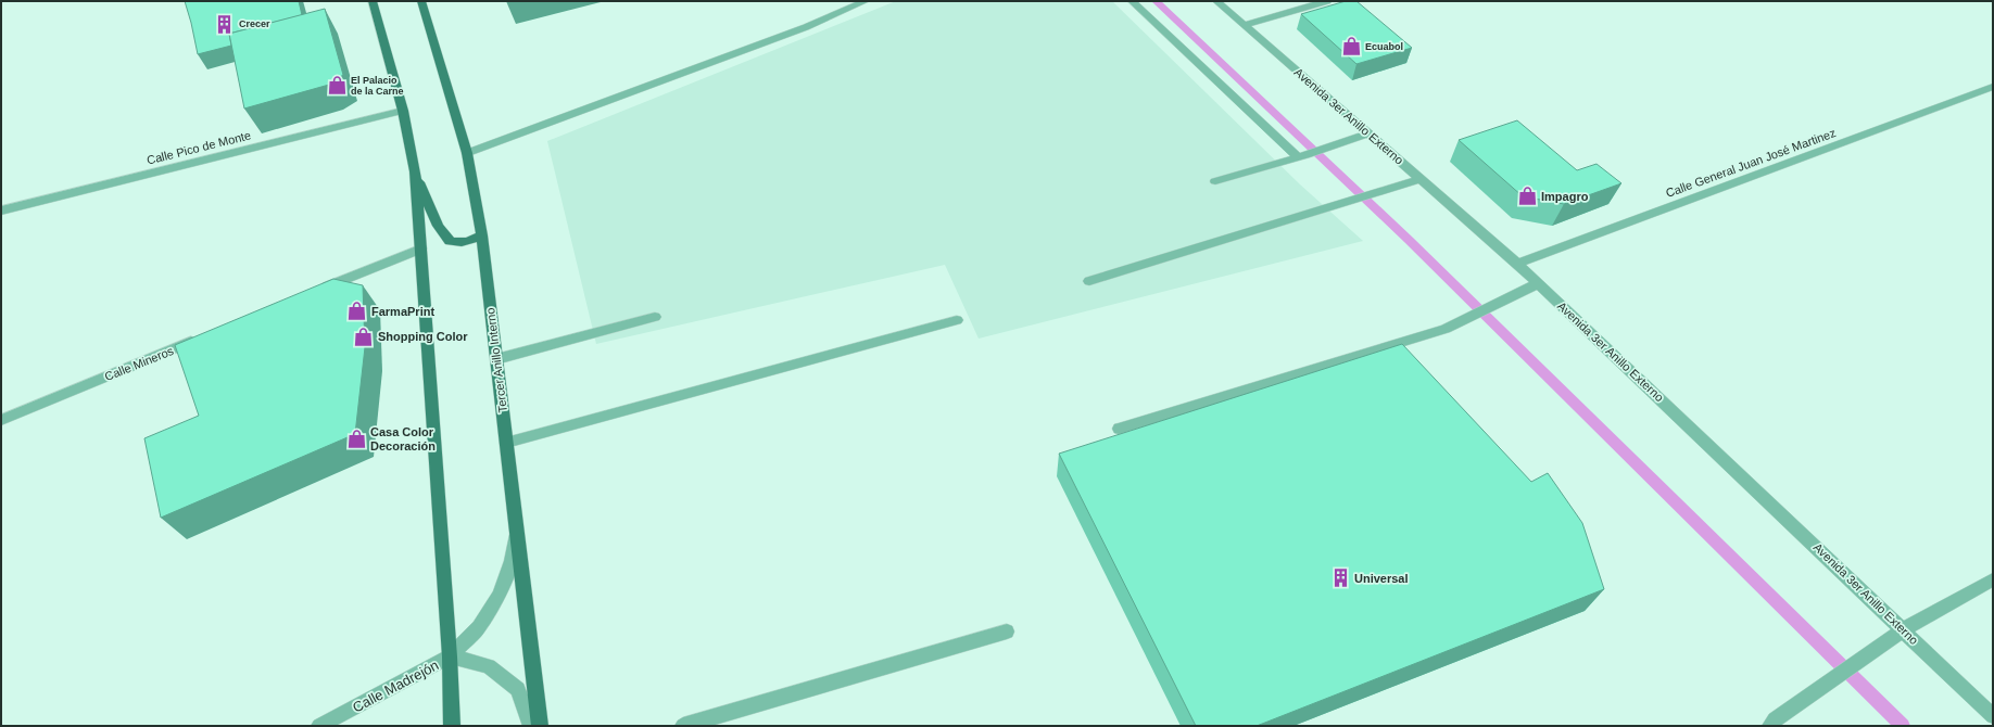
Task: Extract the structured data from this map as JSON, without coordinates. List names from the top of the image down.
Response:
{
  "streets": {
    "main road": ["Tercer Anillo Interno"],
    "street": [
      "Avenida 3er Anillo Externo",
      "Calle Pico de Monte",
      "Calle General Juan José Martinez",
      "Calle Mineros",
      "Calle Madrejón"
    ]
  },
  "crossings": [
    ["Avenida 3er Anillo Externo", "Calle General Juan José Martinez"],
    ["Tercer Anillo Interno", "Calle Madrejón"]
  ],
  "places": {
    "building": ["Crecer", "Universal"],
    "shop": [
      "Ecuabol",
      "El Palacio de la Carne",
      "Impagro",
      "FarmaPrint",
      "Shopping Color",
      "Casa Color Decoración"
    ]
  }
}
